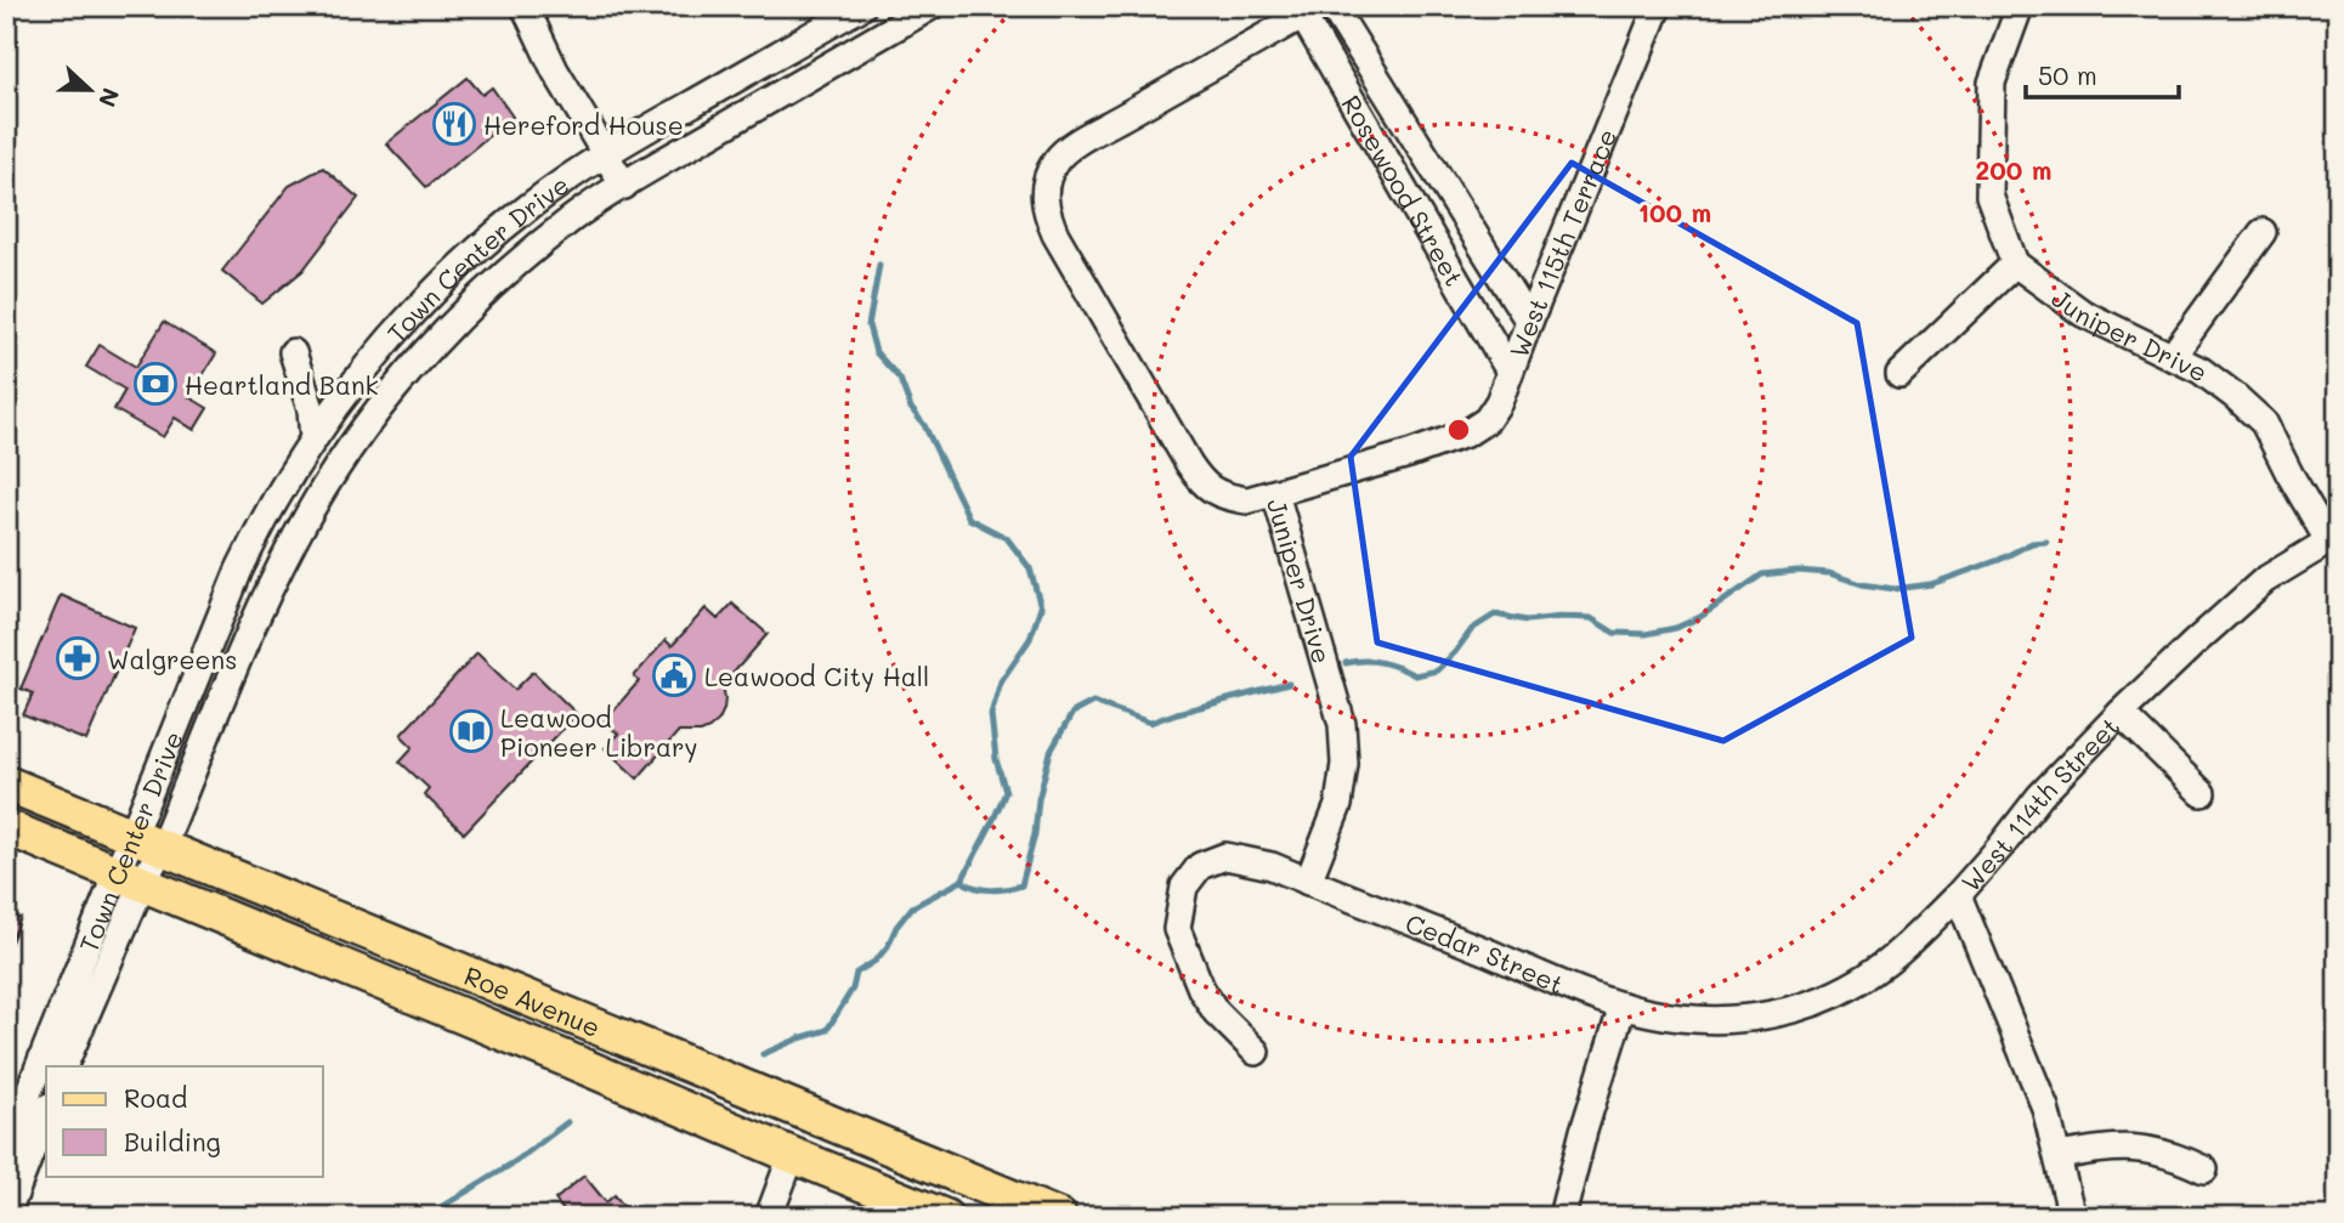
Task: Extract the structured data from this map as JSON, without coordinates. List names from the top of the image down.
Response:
{
  "streets": {
    "main road": ["Roe Avenue"],
    "street": [
      "Rosewood Street",
      "West 115th Terrace",
      "Town Center Drive",
      "Juniper Drive",
      "West 114th Street",
      "Cedar Street"
    ]
  },
  "crossings": [
    ["Rosewood Street", "West 115th Terrace"],
    ["Rosewood Street", "Juniper Drive"],
    ["West 115th Terrace", "Juniper Drive"],
    ["Town Center Drive", "Roe Avenue"],
    ["Juniper Drive", "West 114th Street"],
    ["Juniper Drive", "Cedar Street"],
    ["West 114th Street", "Cedar Street"]
  ],
  "places": {
    "restaurant": ["Hereford House"],
    "bank": ["Heartland Bank"],
    "pharmacy": ["Walgreens"],
    "public building": ["Leawood City Hall"],
    "library": ["Leawood Pioneer Library"]
  },
  "legend": ["Road", "Building"],
  "scale_bar": "50 m",
  "north": "right",
  "rings": ["200 m", "100 m"]
}
